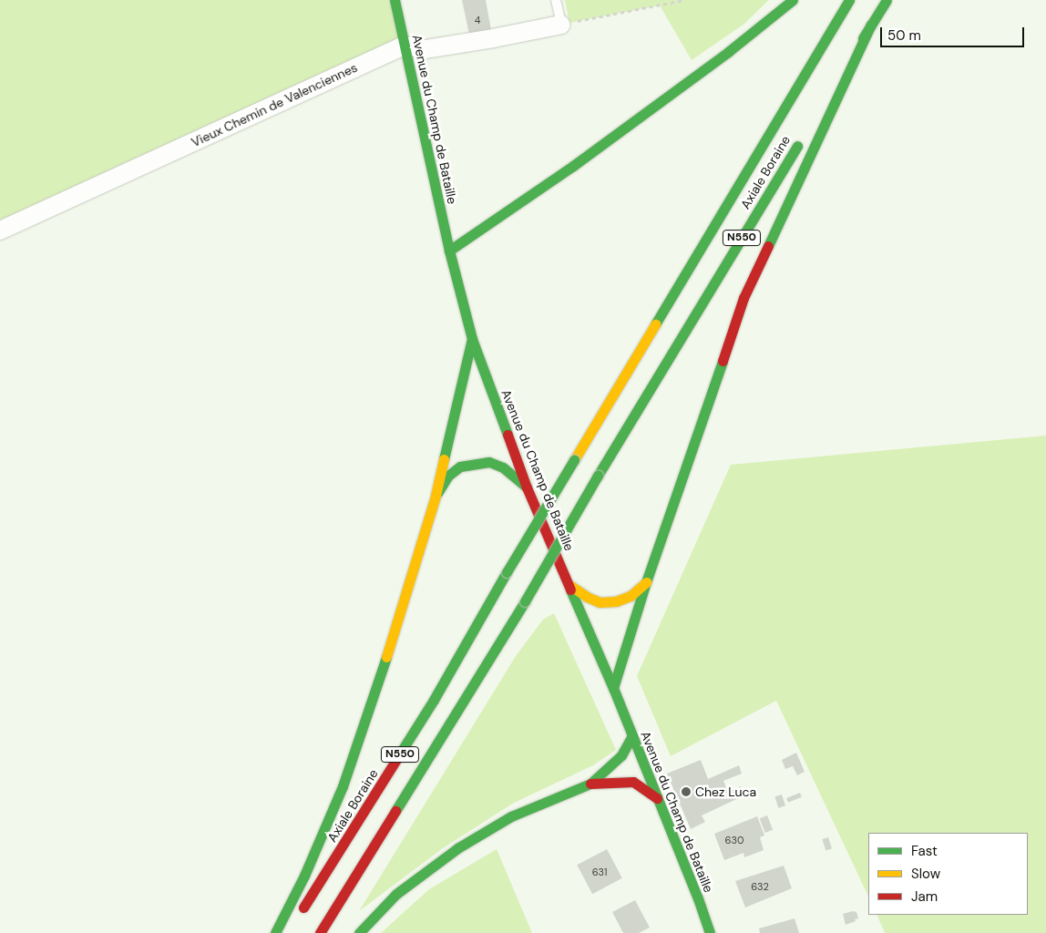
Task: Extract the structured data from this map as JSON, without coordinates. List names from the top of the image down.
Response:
{
  "streets": {
    "main road": ["Avenue du Champ de Bataille", "Axiale Boraine", "N550"],
    "street": ["Vieux Chemin de Valenciennes"]
  },
  "crossings": [
    ["Vieux Chemin de Valenciennes", "Avenue du Champ de Bataille"]
  ],
  "places": ["Chez Luca"],
  "house_numbers": [
    "4",
    "630",
    "631",
    "632"
  ],
  "legend": ["Fast", "Slow", "Jam"],
  "scale_bar": "50 m"
}
